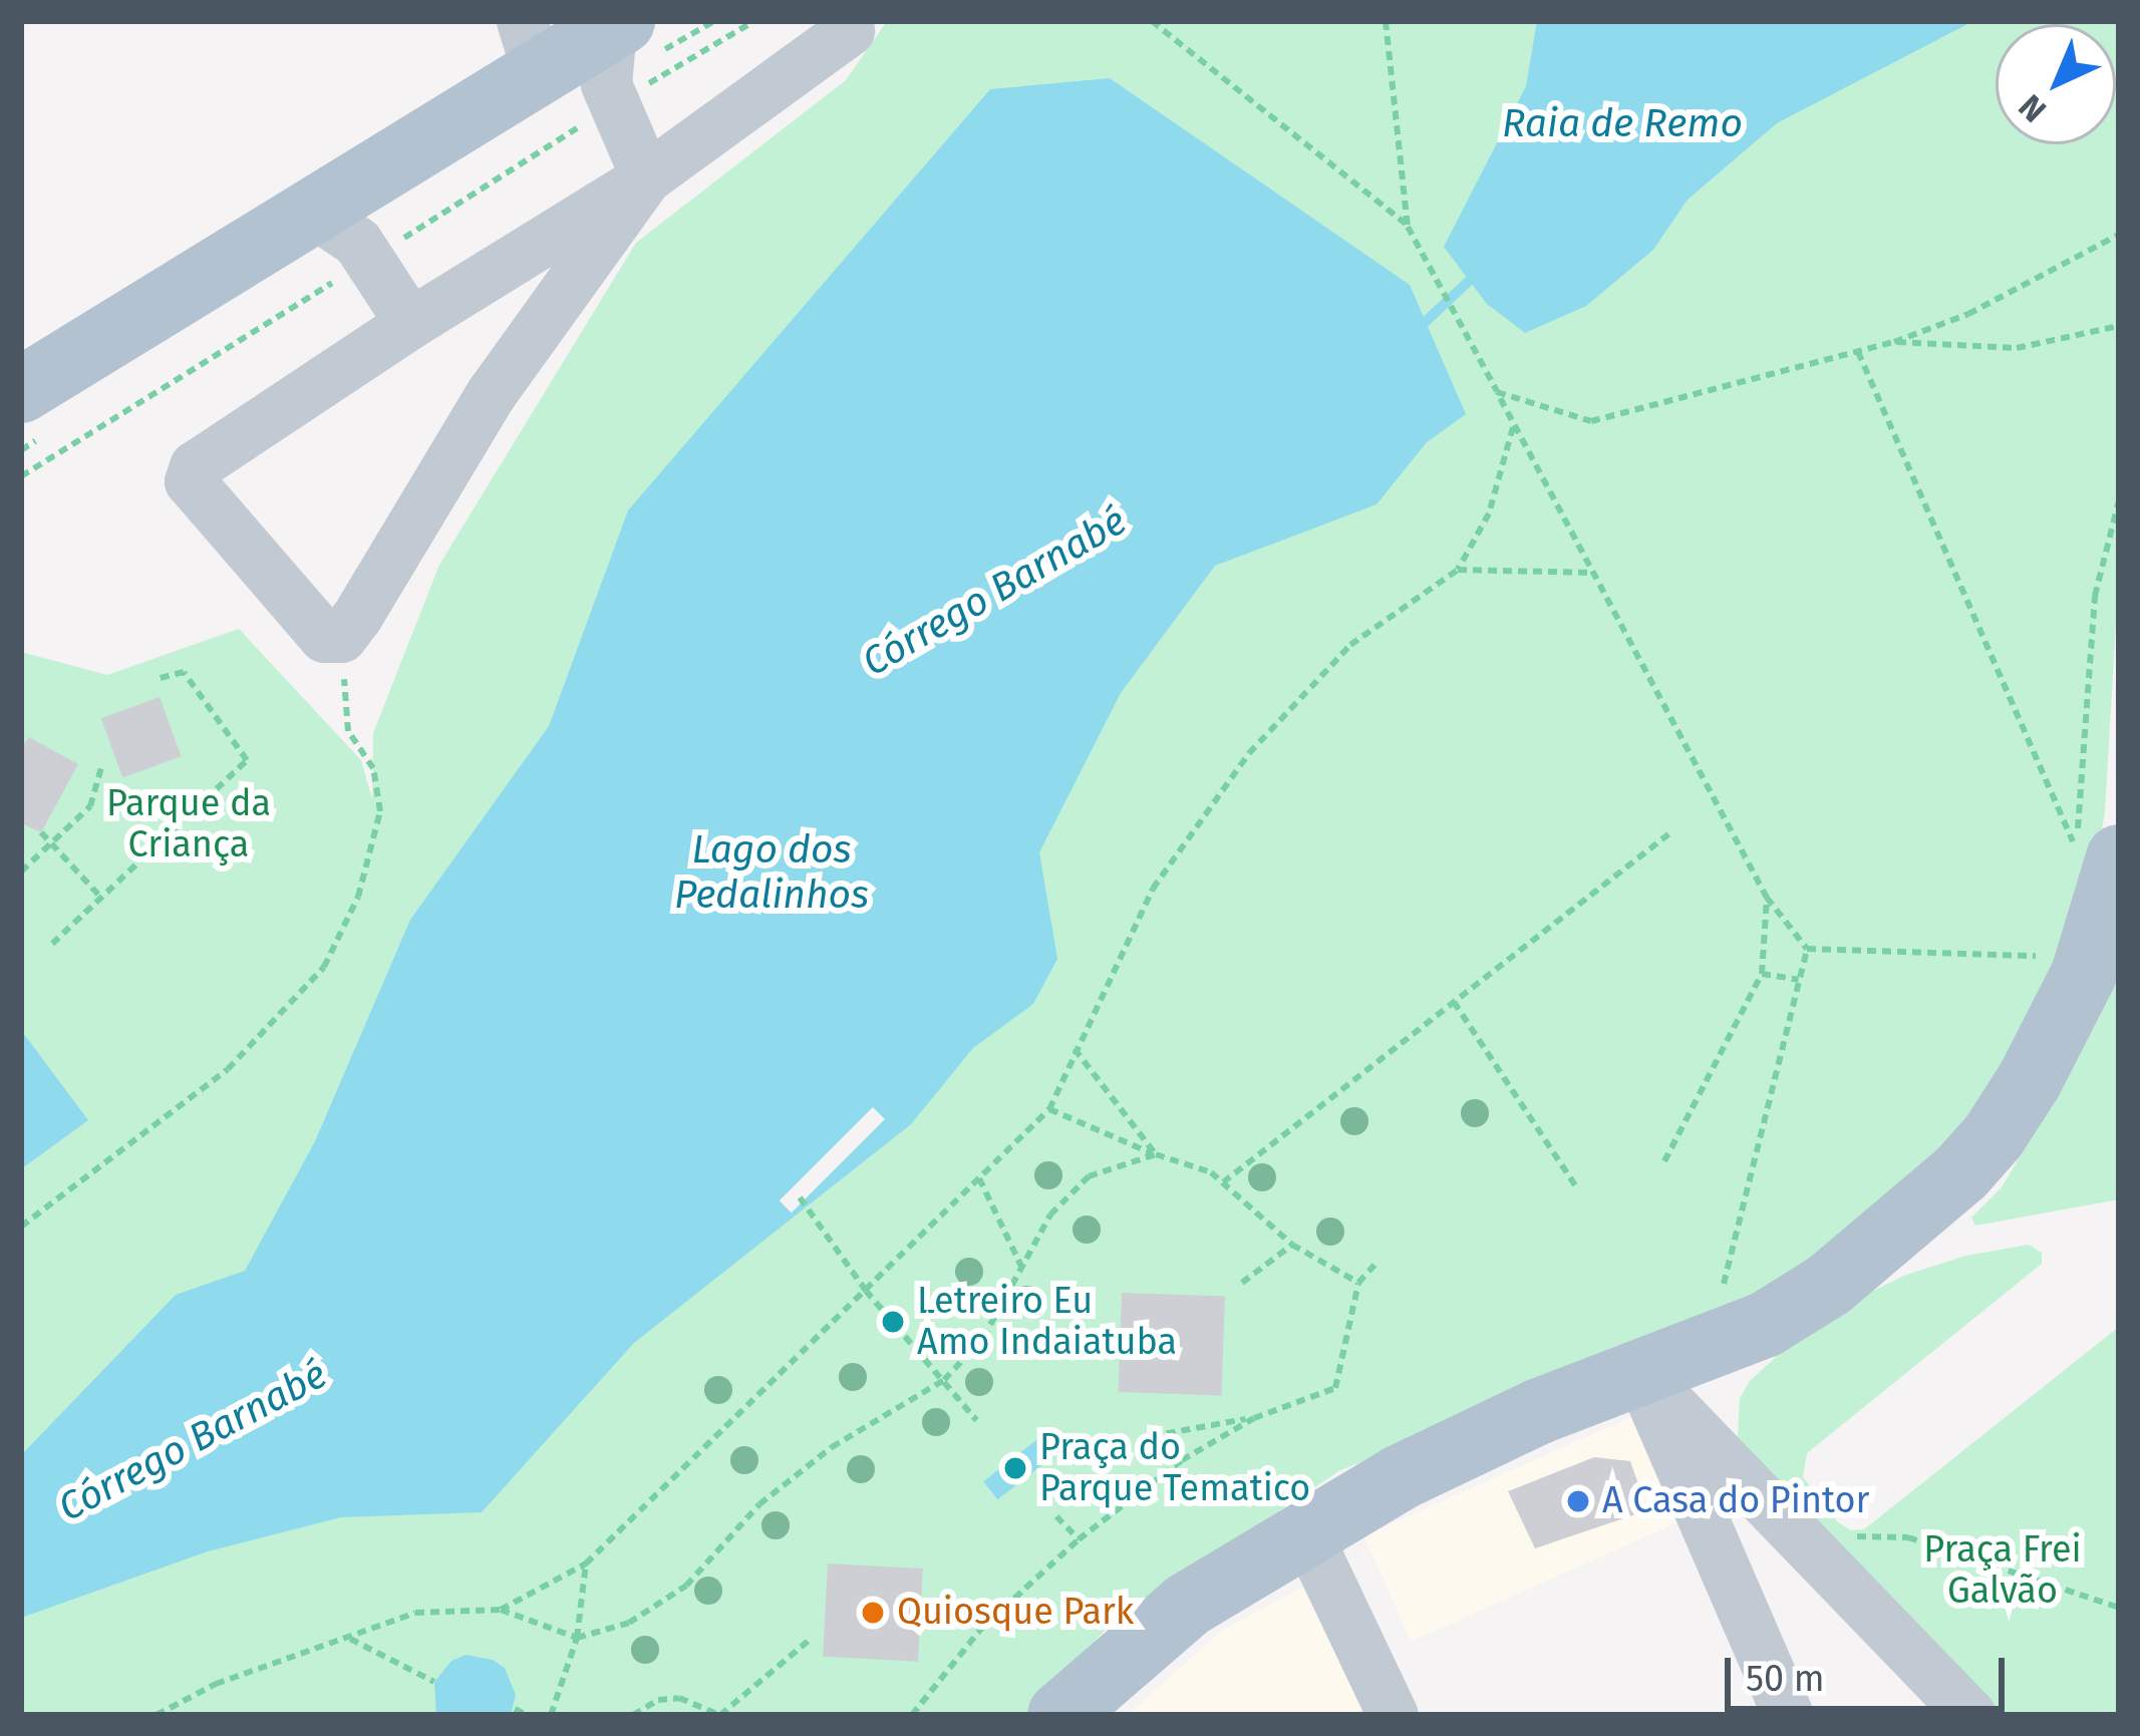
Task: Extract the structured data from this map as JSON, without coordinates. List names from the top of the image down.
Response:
{
  "water": ["Raia de Remo", "Córrego Barnabé", "Lago dos Pedalinhos"],
  "parks": ["Parque da Criança", "Praça Frei Galvão"],
  "places": [
    "Letreiro Eu Amo Indaiatuba",
    "Praça do Parque Tematico",
    "A Casa do Pintor",
    "Quiosque Park"
  ],
  "scale_bar": "50 m",
  "north": "bottom left"
}
